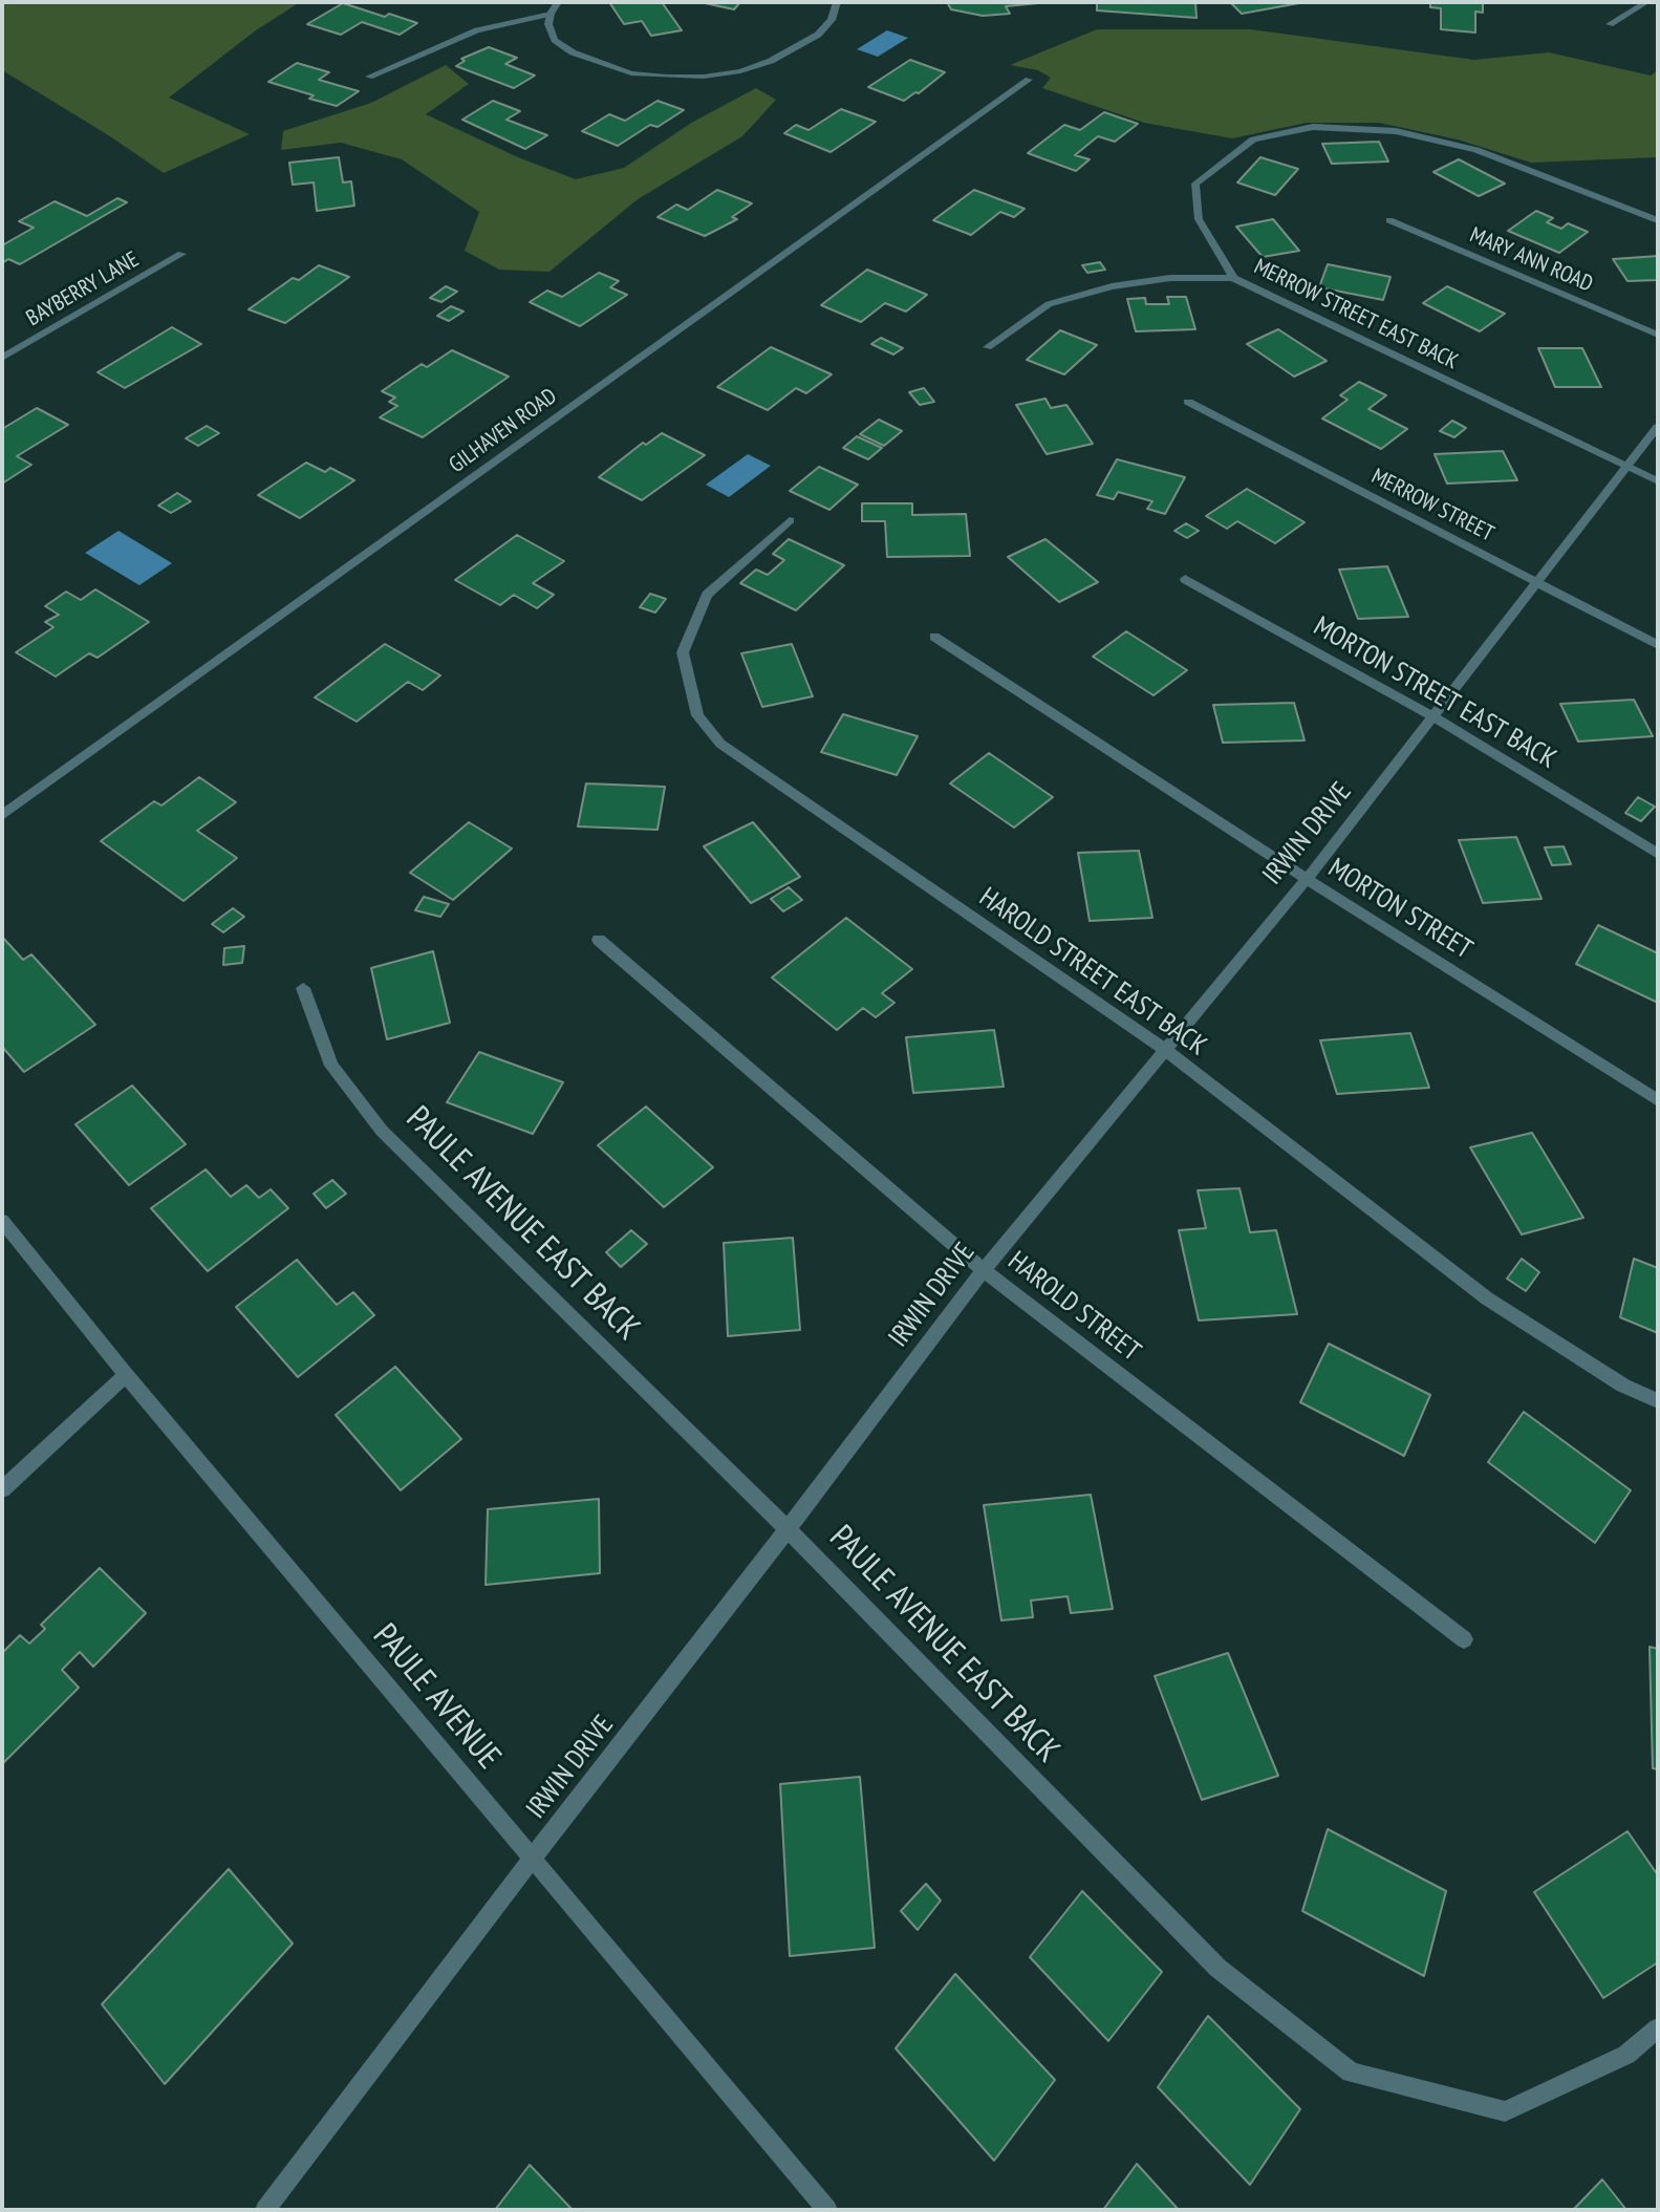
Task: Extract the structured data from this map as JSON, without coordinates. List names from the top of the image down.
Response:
{
  "streets": {
    "street": [
      "MARY ANN ROAD",
      "BAYBERRY LANE",
      "MERROW STREET EAST BACK",
      "GILHAVEN ROAD",
      "MERROW STREET",
      "MORTON STREET EAST BACK",
      "IRWIN DRIVE",
      "MORTON STREET",
      "HAROLD STREET EAST BACK",
      "PAULE AVENUE EAST BACK",
      "HAROLD STREET",
      "PAULE AVENUE"
    ]
  },
  "crossings": [
    ["MERROW STREET EAST BACK", "IRWIN DRIVE"],
    ["MERROW STREET", "IRWIN DRIVE"],
    ["MORTON STREET EAST BACK", "IRWIN DRIVE"],
    ["IRWIN DRIVE", "MORTON STREET"],
    ["IRWIN DRIVE", "HAROLD STREET EAST BACK"],
    ["IRWIN DRIVE", "PAULE AVENUE EAST BACK"],
    ["IRWIN DRIVE", "HAROLD STREET"],
    ["IRWIN DRIVE", "PAULE AVENUE"]
  ]
}
